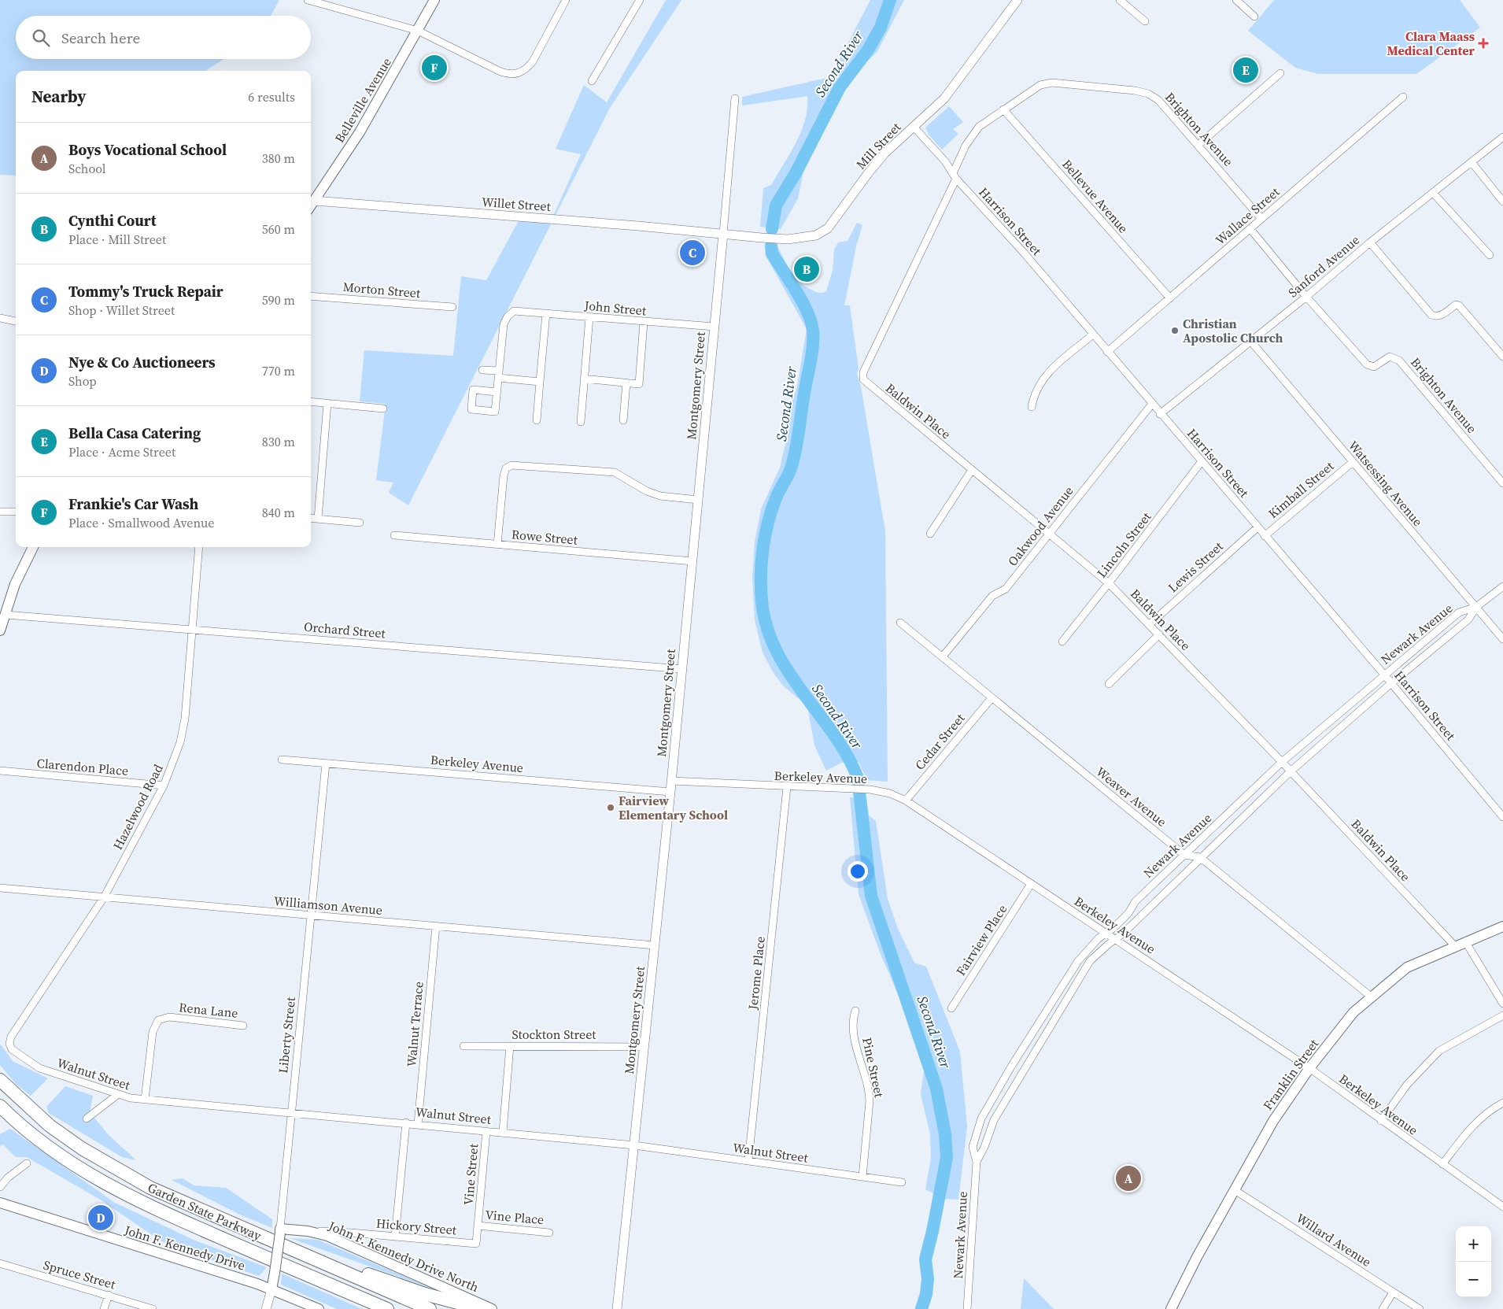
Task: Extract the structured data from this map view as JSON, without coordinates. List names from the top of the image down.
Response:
{
  "streets": {
    "highway": ["Garden State Parkway"],
    "main road": [
      "Belleville Avenue",
      "Liberty Street",
      "Franklin Street",
      "John F. Kennedy Drive",
      "John F. Kennedy Drive North"
    ],
    "street": [
      "Brighton Avenue",
      "Mill Street",
      "Bellevue Avenue",
      "Willet Street",
      "Wallace Street",
      "Harrison Street",
      "Sanford Avenue",
      "Morton Street",
      "John Street",
      "Montgomery Street",
      "Baldwin Place",
      "Watsessing Avenue",
      "Kimball Street",
      "Oakwood Avenue",
      "Rowe Street",
      "Lincoln Street",
      "Lewis Street",
      "Orchard Street",
      "Newark Avenue",
      "Cedar Street",
      "Berkeley Avenue",
      "Clarendon Place",
      "Weaver Avenue",
      "Hazelwood Road",
      "Williamson Avenue",
      "Fairview Place",
      "Jerome Place",
      "Rena Lane",
      "Walnut Terrace",
      "Stockton Street",
      "Pine Street",
      "Walnut Street",
      "Vine Street",
      "Vine Place",
      "Hickory Street",
      "Willard Avenue",
      "Spruce Street"
    ]
  },
  "crossings": [
    ["Belleville Avenue", "Willet Street"],
    ["Brighton Avenue", "Bellevue Avenue"],
    ["Brighton Avenue", "Wallace Street"],
    ["Brighton Avenue", "Harrison Street"],
    ["Brighton Avenue", "Sanford Avenue"],
    ["Brighton Avenue", "Baldwin Place"],
    ["Mill Street", "Willet Street"],
    ["Mill Street", "Harrison Street"],
    ["Mill Street", "Montgomery Street"],
    ["Bellevue Avenue", "Wallace Street"],
    ["Willet Street", "Montgomery Street"],
    ["Wallace Street", "Harrison Street"],
    ["Harrison Street", "Sanford Avenue"],
    ["Harrison Street", "Kimball Street"],
    ["Harrison Street", "Oakwood Avenue"],
    ["Harrison Street", "Lincoln Street"],
    ["Harrison Street", "Lewis Street"],
    ["Harrison Street", "Newark Avenue"],
    ["Sanford Avenue", "Watsessing Avenue"],
    ["John Street", "Montgomery Street"],
    ["Montgomery Street", "Rowe Street"],
    ["Montgomery Street", "Orchard Street"],
    ["Montgomery Street", "Berkeley Avenue"],
    ["Montgomery Street", "Williamson Avenue"],
    ["Montgomery Street", "Stockton Street"],
    ["Montgomery Street", "Walnut Street"],
    ["Baldwin Place", "Oakwood Avenue"],
    ["Baldwin Place", "Lincoln Street"],
    ["Baldwin Place", "Lewis Street"],
    ["Baldwin Place", "Newark Avenue"],
    ["Baldwin Place", "Franklin Street"],
    ["Watsessing Avenue", "Kimball Street"],
    ["Watsessing Avenue", "Newark Avenue"],
    ["Oakwood Avenue", "Weaver Avenue"],
    ["Orchard Street", "Hazelwood Road"],
    ["Newark Avenue", "Berkeley Avenue"],
    ["Newark Avenue", "Weaver Avenue"],
    ["Cedar Street", "Berkeley Avenue"],
    ["Cedar Street", "Weaver Avenue"],
    ["Berkeley Avenue", "Fairview Place"],
    ["Berkeley Avenue", "Jerome Place"],
    ["Berkeley Avenue", "Liberty Street"],
    ["Berkeley Avenue", "Franklin Street"],
    ["Clarendon Place", "Hazelwood Road"],
    ["Weaver Avenue", "Franklin Street"],
    ["Hazelwood Road", "Williamson Avenue"],
    ["Hazelwood Road", "Walnut Street"],
    ["Williamson Avenue", "Walnut Terrace"],
    ["Williamson Avenue", "Liberty Street"],
    ["Jerome Place", "Walnut Street"],
    ["Rena Lane", "Walnut Street"],
    ["Walnut Terrace", "Walnut Street"],
    ["Liberty Street", "Walnut Street"],
    ["Liberty Street", "Garden State Parkway"],
    ["Liberty Street", "John F. Kennedy Drive"],
    ["Liberty Street", "John F. Kennedy Drive North"],
    ["Pine Street", "Walnut Street"],
    ["Walnut Street", "Vine Street"],
    ["Franklin Street", "Willard Avenue"],
    ["Vine Street", "Vine Place"],
    ["Vine Street", "Hickory Street"],
    ["Garden State Parkway", "John F. Kennedy Drive North"],
    ["Hickory Street", "John F. Kennedy Drive North"]
  ],
  "water": ["Second River"],
  "places": {
    "health": ["Clara Maass Medical Center"],
    "other": ["Christian Apostolic Church", "Fairview Elementary School"]
  },
  "page": {
    "search": "Search here",
    "pins": [
      "F",
      "E",
      "C",
      "B",
      "A",
      "D"
    ],
    "heading": ["Nearby", "6 results"],
    "list": [
      {
        "mark": "A",
        "name": "Boys Vocational School",
        "note": "School",
        "value": "380 m"
      },
      {
        "mark": "B",
        "name": "Cynthi Court",
        "note": "Place · Mill Street",
        "value": "560 m"
      },
      {
        "mark": "C",
        "name": "Tommy's Truck Repair",
        "note": "Shop · Willet Street",
        "value": "590 m"
      },
      {
        "mark": "D",
        "name": "Nye & Co Auctioneers",
        "note": "Shop",
        "value": "770 m"
      },
      {
        "mark": "E",
        "name": "Bella Casa Catering",
        "note": "Place · Acme Street",
        "value": "830 m"
      },
      {
        "mark": "F",
        "name": "Frankie's Car Wash",
        "note": "Place · Smallwood Avenue",
        "value": "840 m"
      }
    ],
    "map_buttons": ["+", "−"]
  }
}
